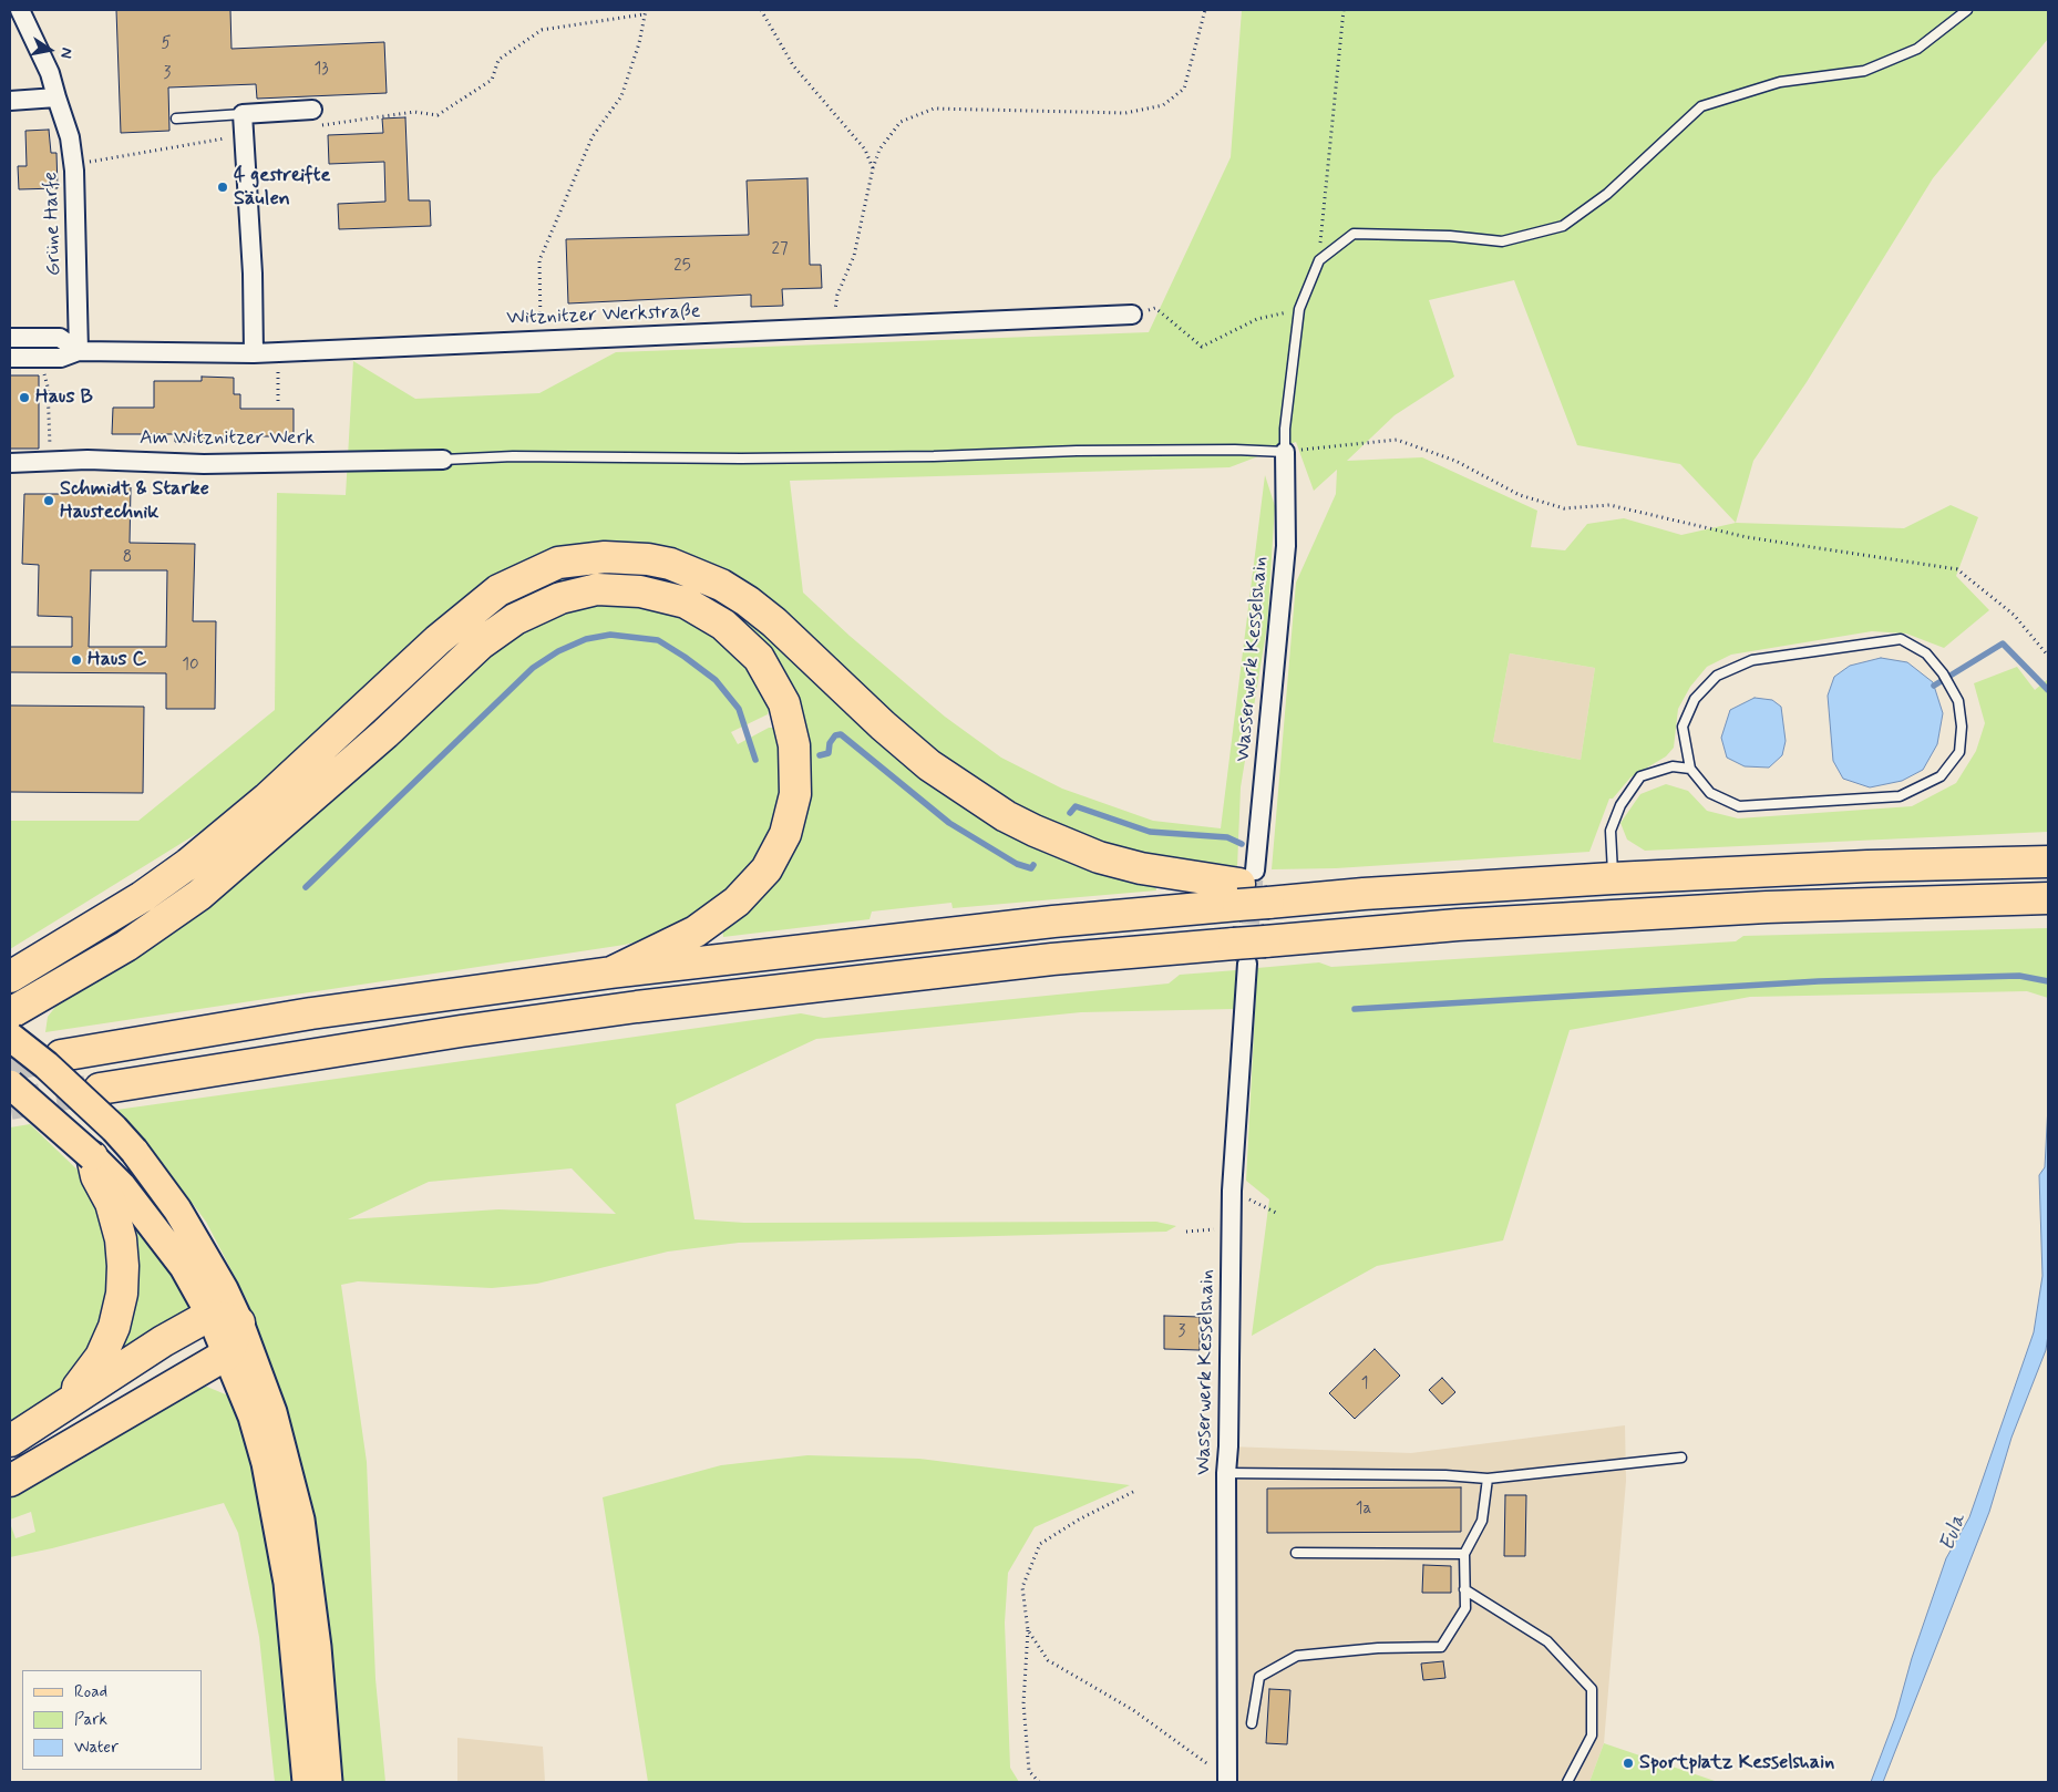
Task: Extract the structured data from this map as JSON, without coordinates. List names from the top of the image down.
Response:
{
  "streets": {
    "street": [
      "Grüne Harfe",
      "Witznitzer Werkstraße",
      "Am Witznitzer Werk",
      "Wasserwerk Kesselshain"
    ]
  },
  "crossings": [
    ["Grüne Harfe", "Witznitzer Werkstraße"]
  ],
  "water": ["Eula"],
  "places": [
    "4 gestreifte Säulen",
    "Haus B",
    "Schmidt & Starke Haustechnik",
    "Haus C",
    "Sportplatz Kesselshain"
  ],
  "house_numbers": [
    "5",
    "13",
    "3",
    "27",
    "25",
    "8",
    "10",
    "3",
    "1",
    "1a"
  ],
  "legend": ["Road", "Park", "Water"],
  "north": "right"
}
